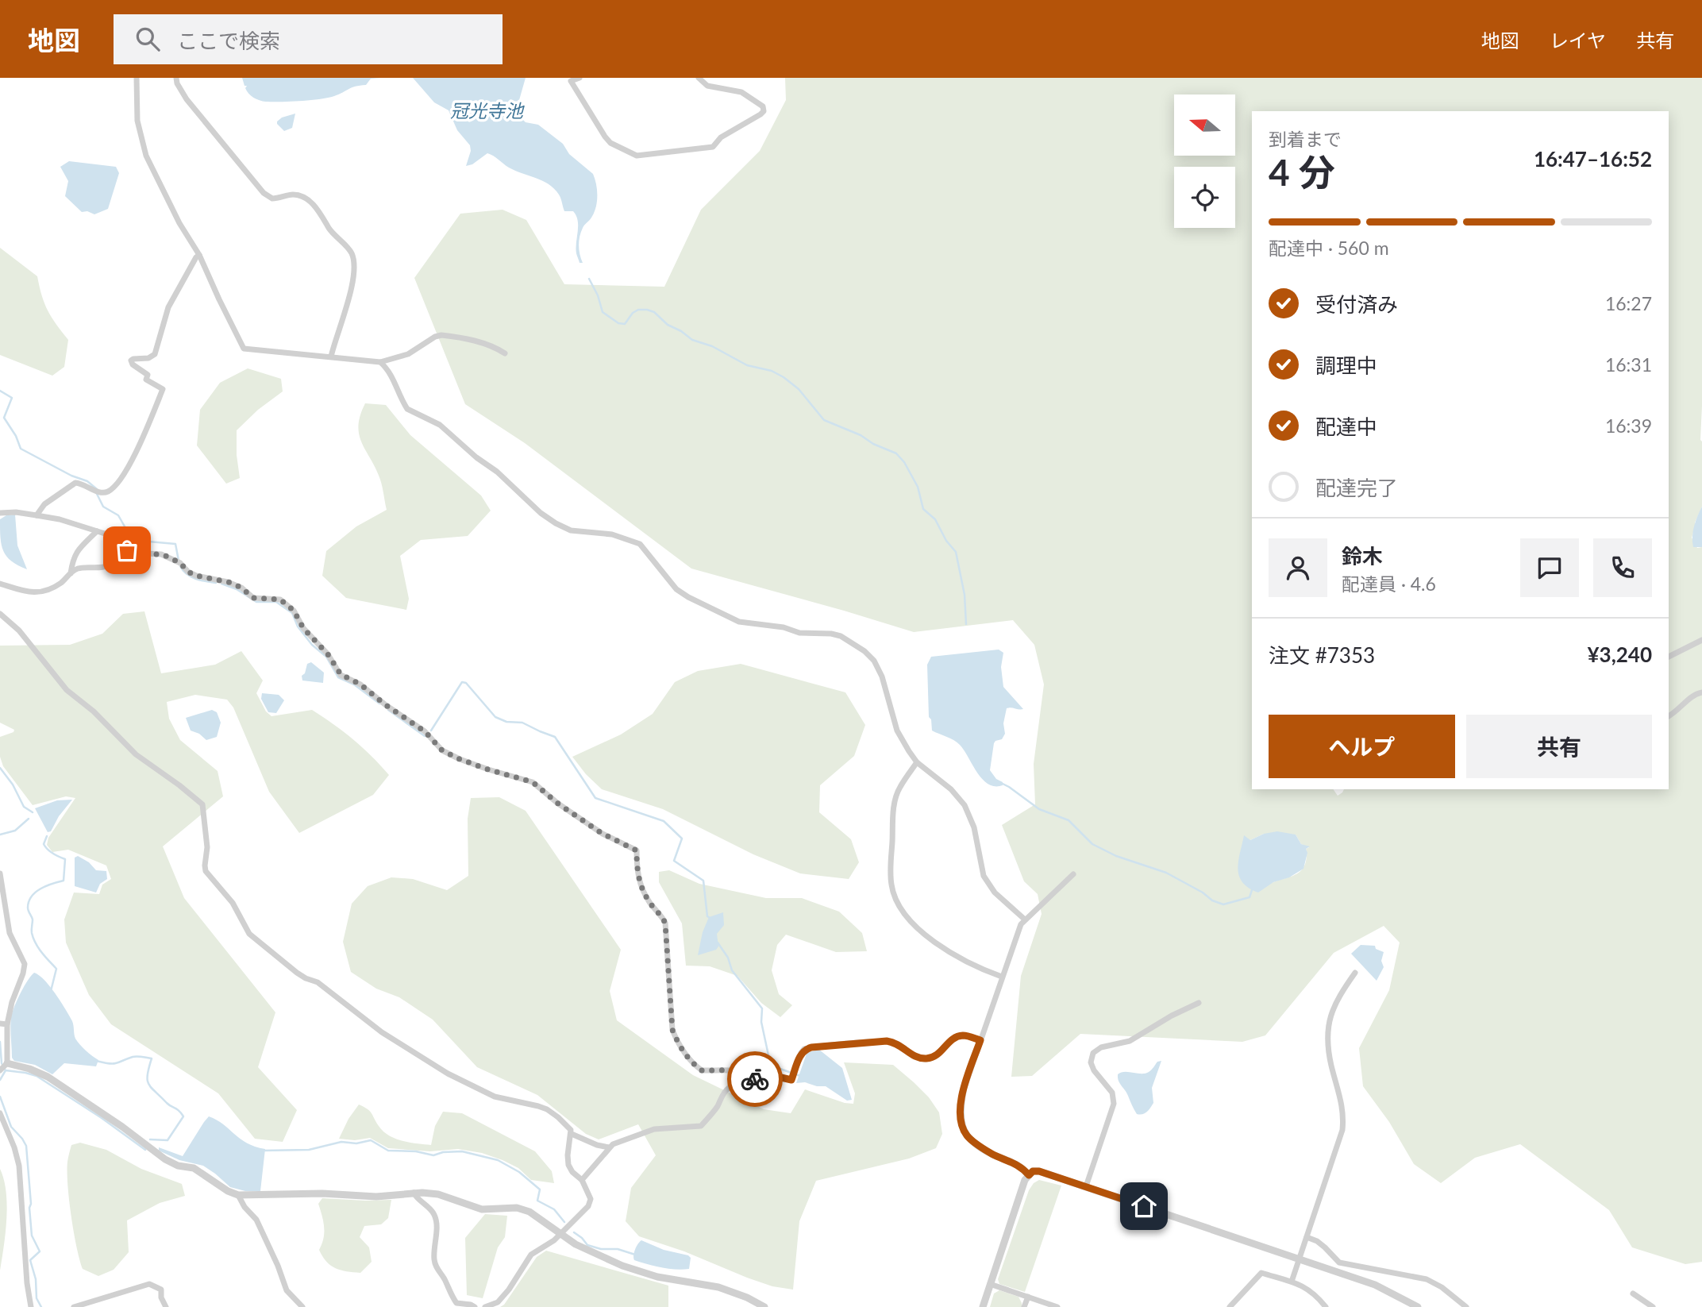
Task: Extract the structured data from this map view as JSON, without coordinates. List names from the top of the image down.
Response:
{
  "water": ["冠光寺池"],
  "north": "left",
  "page": {
    "header": "地図",
    "search": "ここで検索",
    "nav": ["地図", "レイヤ", "共有"],
    "heading": ["4 分", "到着まで", "16:47–16:52"],
    "panel": [
      "鈴木",
      "配達員 · 4.6",
      "注文 #7353",
      "¥3,240"
    ],
    "bar": "配達中 · 560 m",
    "list": [
      ["受付済み", "16:27"],
      ["調理中", "16:31"],
      ["配達中", "16:39"],
      "配達完了"
    ],
    "buttons": ["ヘルプ", "共有"]
  }
}
